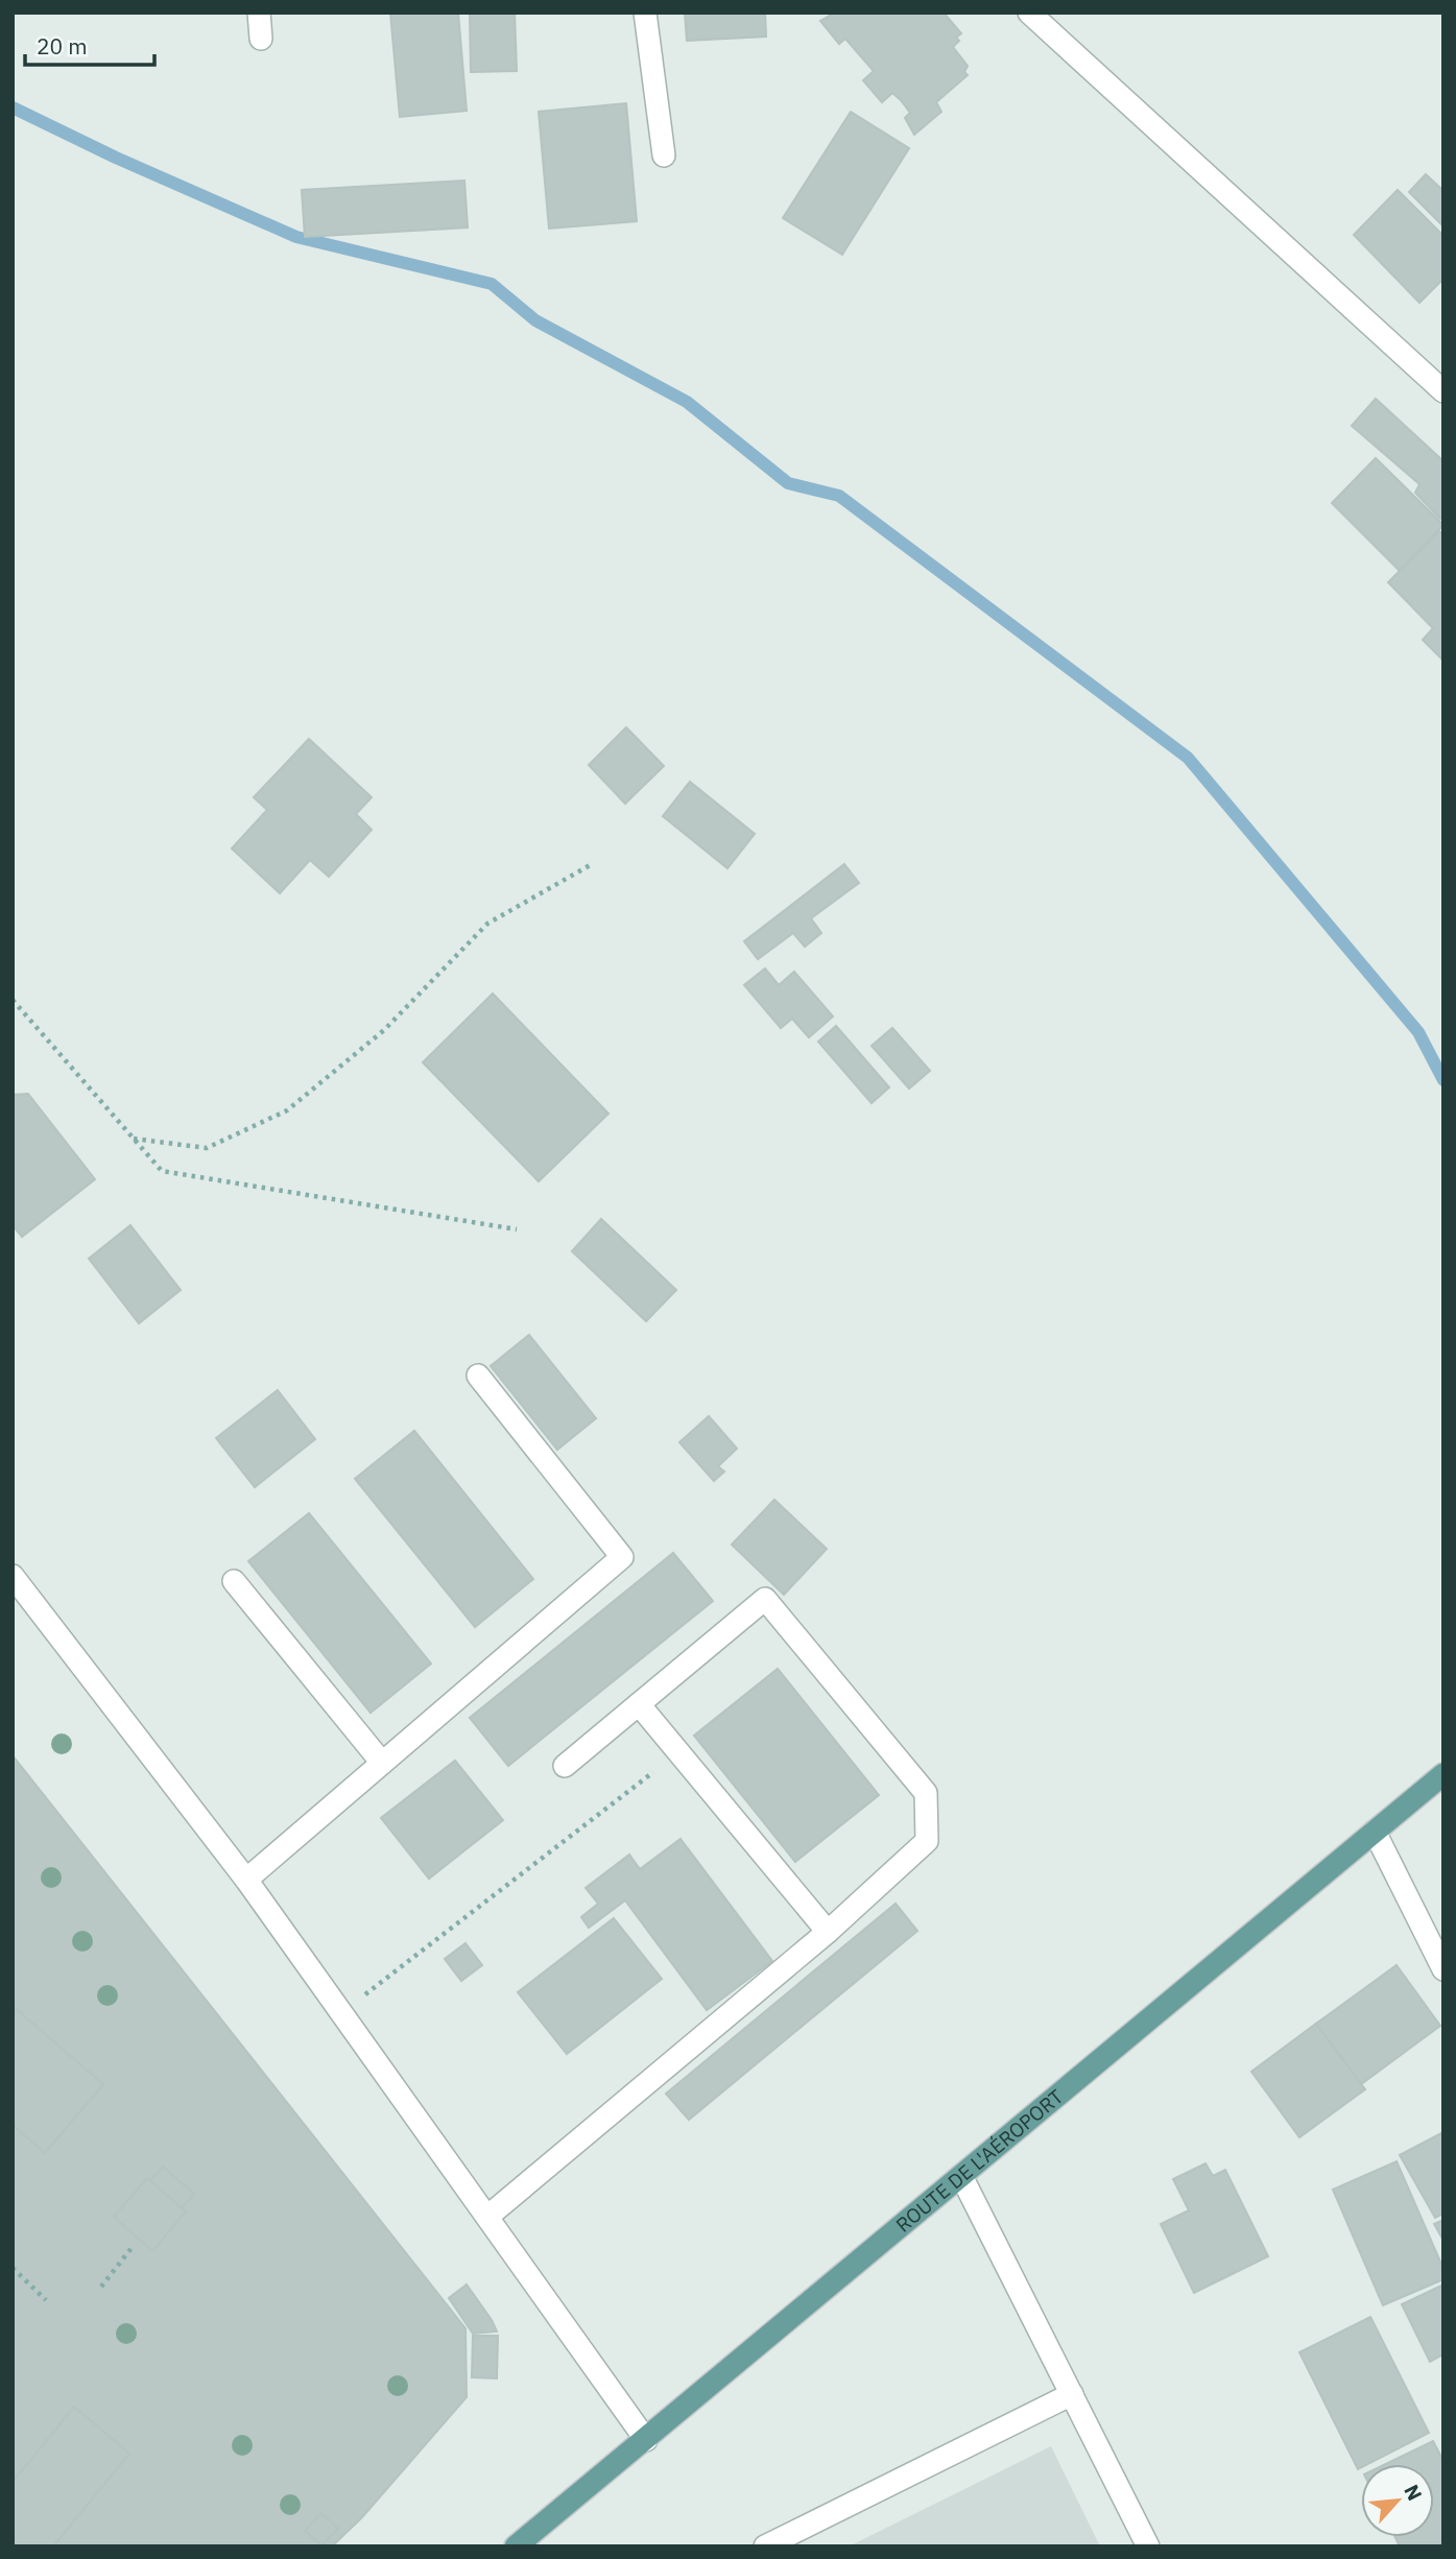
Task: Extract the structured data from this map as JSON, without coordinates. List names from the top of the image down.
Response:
{
  "streets": {
    "main road": ["ROUTE DE L'AÉROPORT"]
  },
  "scale_bar": "20 m",
  "north": "top right"
}
